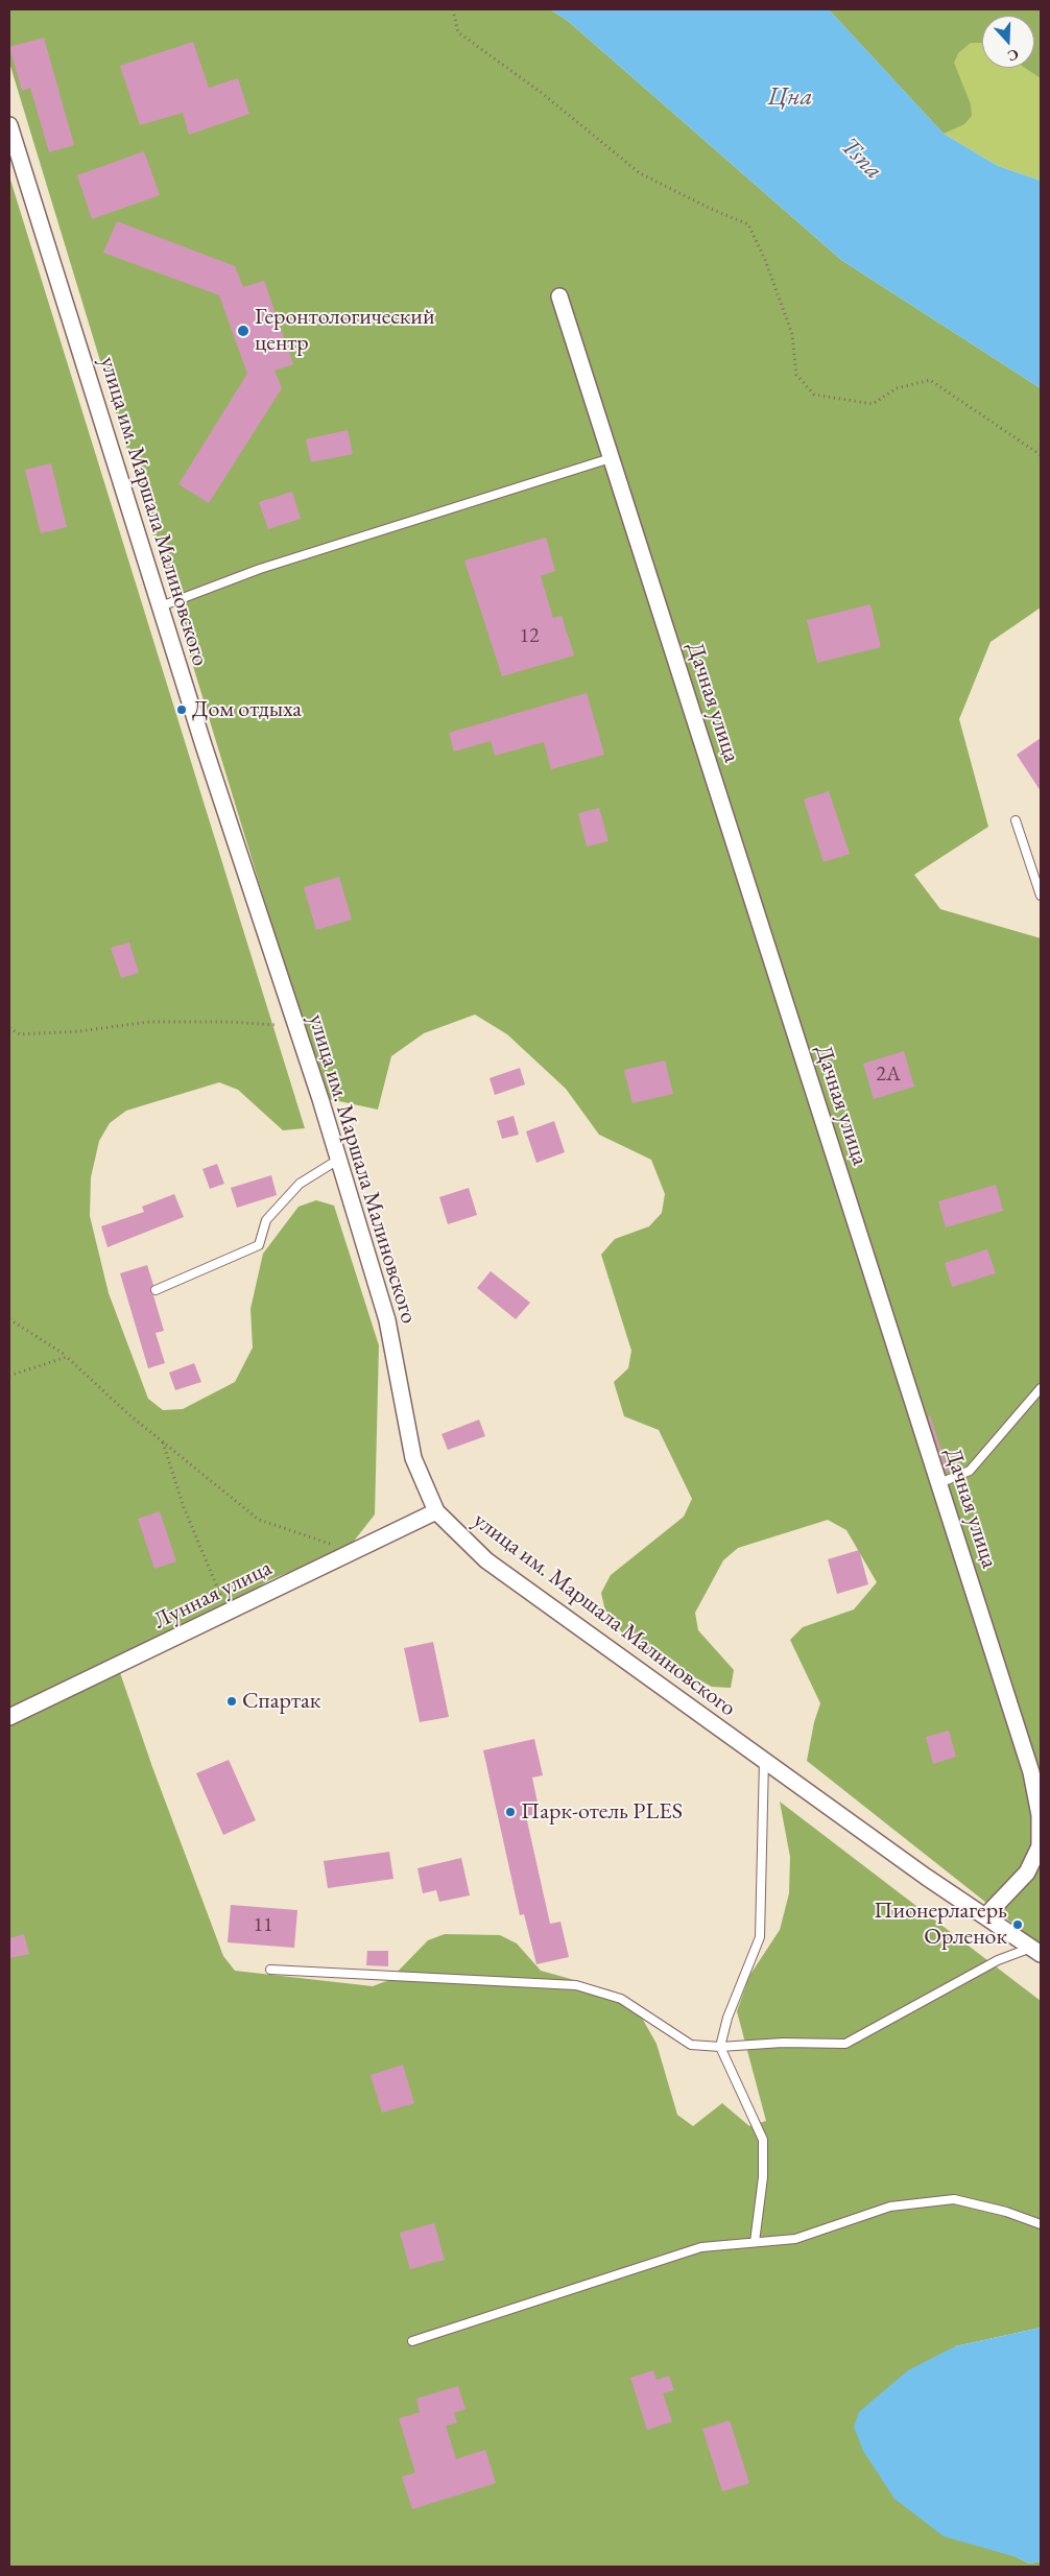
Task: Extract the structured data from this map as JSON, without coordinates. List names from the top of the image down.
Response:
{
  "streets": {
    "street": ["улица им. Маршала Малиновского", "Дачная улица", "Лунная улица"]
  },
  "crossings": [
    ["улица им. Маршала Малиновского", "Дачная улица"],
    ["улица им. Маршала Малиновского", "Лунная улица"]
  ],
  "water": ["Цна", "Tsna"],
  "places": [
    "Геронтологический центр",
    "Дом отдыха",
    "Спартак",
    "Парк-отель PLES",
    "Пионерлагерь Орленок"
  ],
  "house_numbers": ["12", "2А", "11"],
  "north": "bottom"
}
